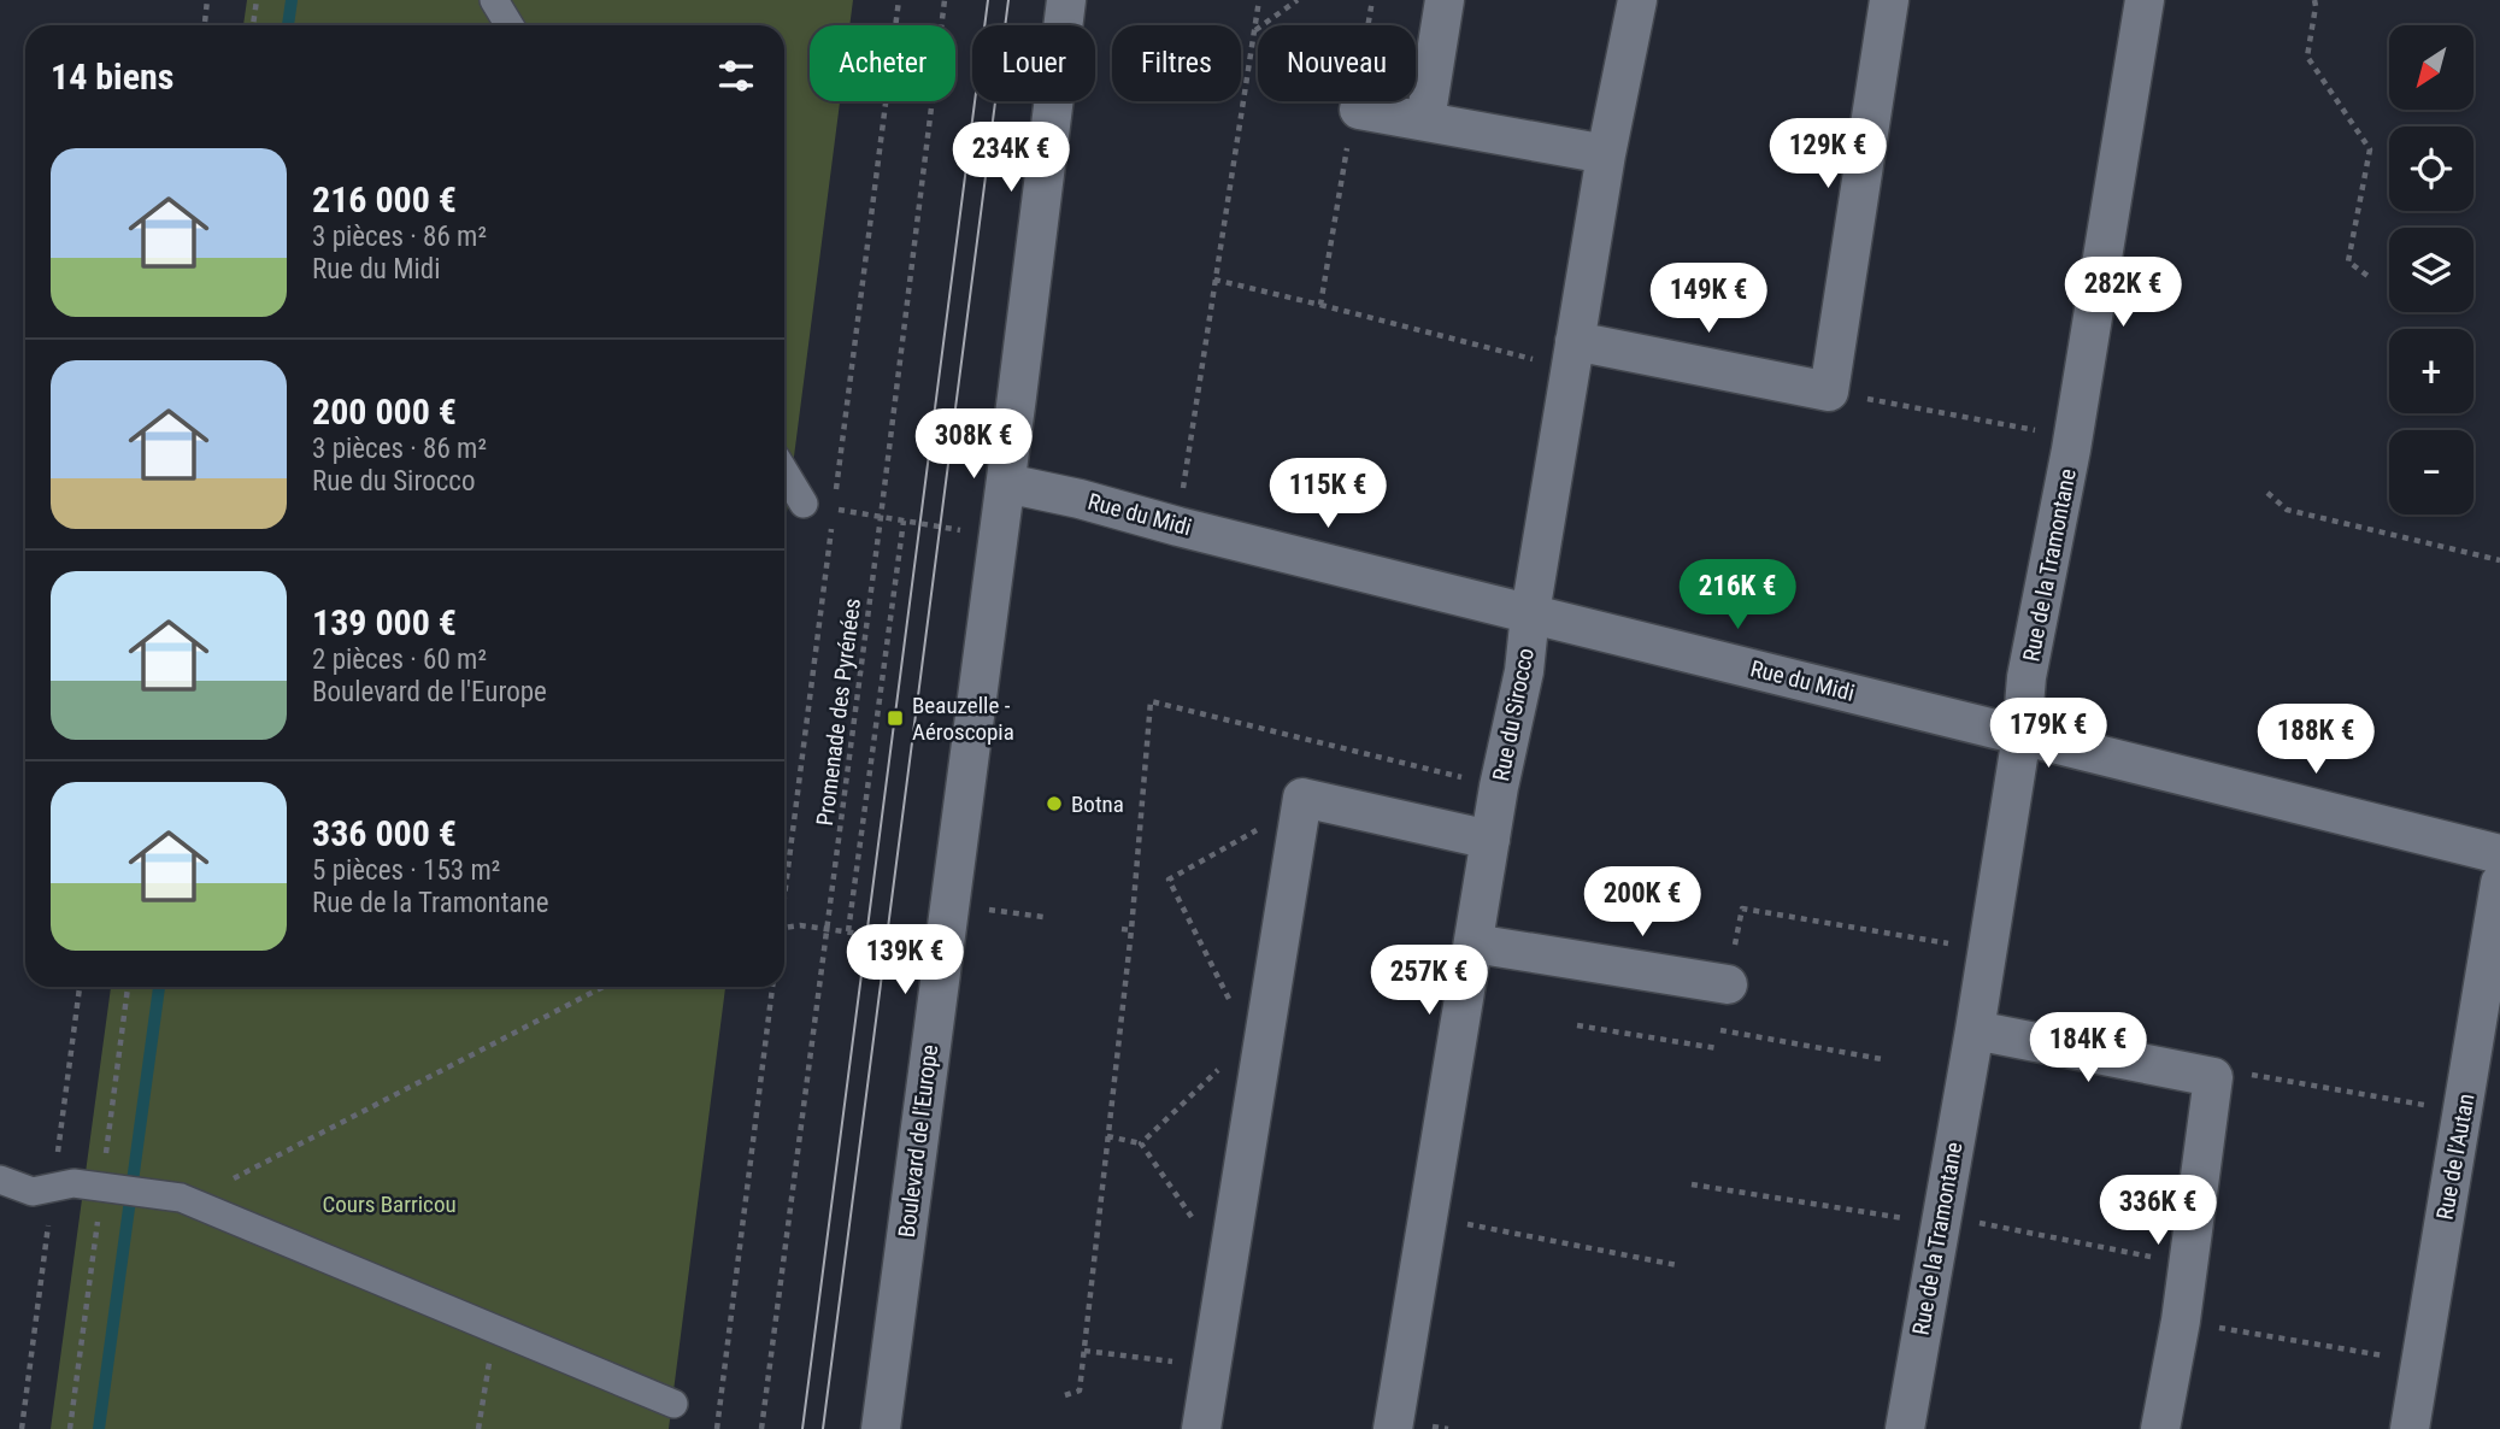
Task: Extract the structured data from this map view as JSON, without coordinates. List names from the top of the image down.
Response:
{
  "streets": {
    "street": [
      "Rue du Midi",
      "Rue de la Tramontane",
      "Rue du Sirocco",
      "Boulevard de l'Europe",
      "Rue de l'Autan"
    ],
    "path": ["Promenade des Pyrénées"]
  },
  "crossings": [
    ["Rue du Midi", "Rue de la Tramontane"],
    ["Rue du Midi", "Rue du Sirocco"],
    ["Rue du Midi", "Boulevard de l'Europe"]
  ],
  "parks": ["Cours Barricou"],
  "places": {
    "transit": ["Beauzelle - Aéroscopia"],
    "other": ["Botna"]
  },
  "north": "bottom left",
  "page": {
    "map_buttons": ["+", "−"],
    "chip": [
      "Acheter",
      "Louer",
      "Filtres",
      "Nouveau"
    ],
    "heading": "14 biens",
    "price": [
      "129K €",
      "234K €",
      "282K €",
      "149K €",
      "308K €",
      "115K €",
      "216K €",
      "179K €",
      "188K €",
      "200K €",
      "139K €",
      "257K €",
      "184K €",
      "336K €"
    ],
    "list": [
      {
        "name": "216 000 €",
        "note": "3 pièces · 86 m² · Rue du Midi"
      },
      {
        "name": "200 000 €",
        "note": "3 pièces · 86 m² · Rue du Sirocco"
      },
      {
        "name": "139 000 €",
        "note": "2 pièces · 60 m² · Boulevard de l'Europe"
      },
      {
        "name": "336 000 €",
        "note": "5 pièces · 153 m² · Rue de la Tramontane"
      }
    ]
  }
}
